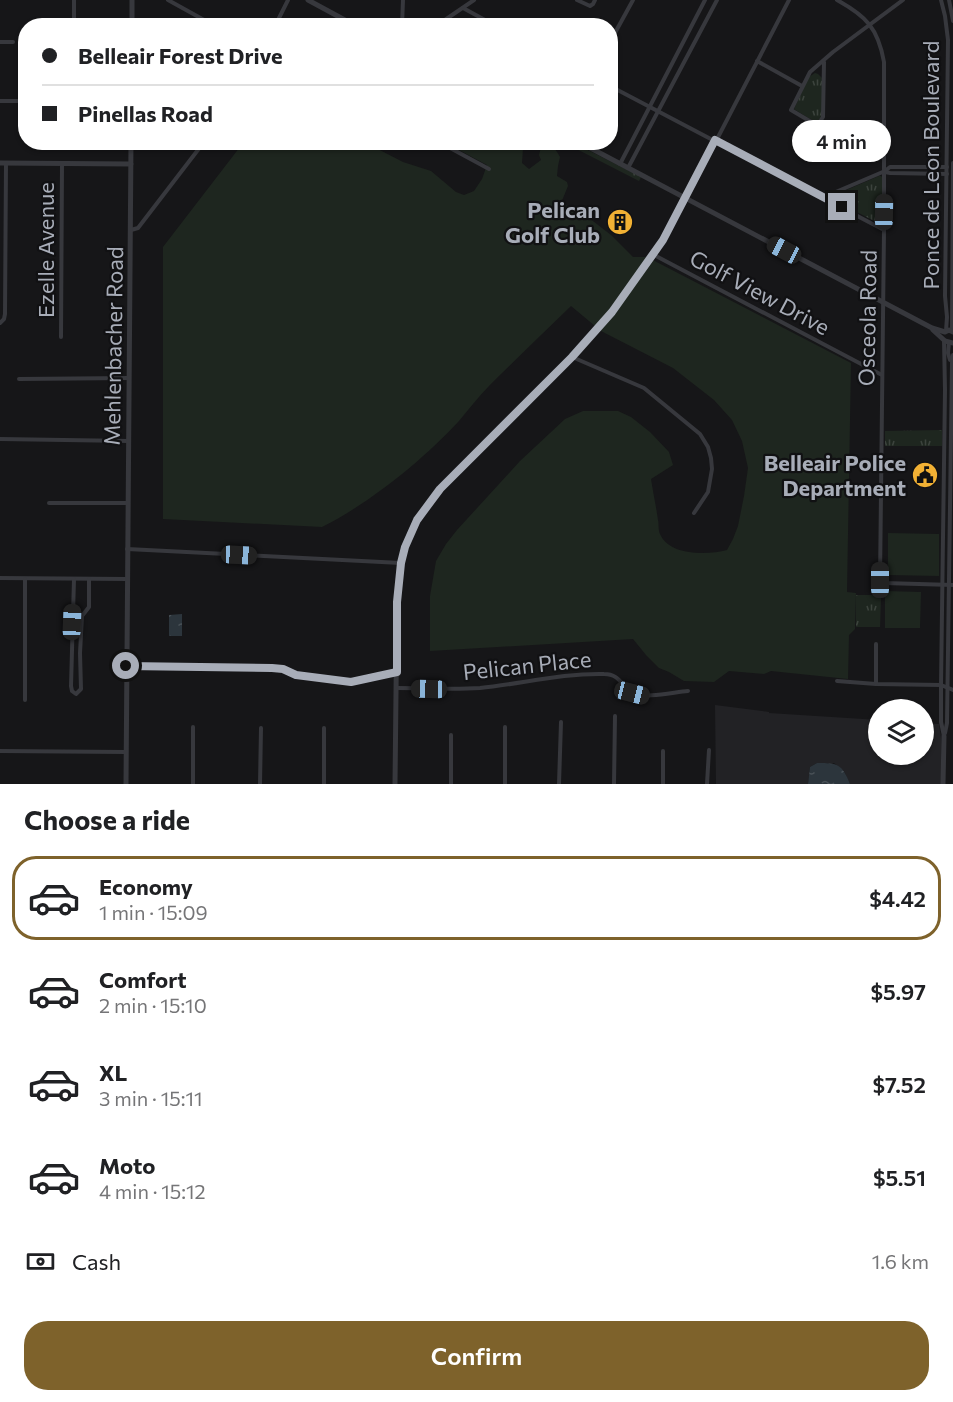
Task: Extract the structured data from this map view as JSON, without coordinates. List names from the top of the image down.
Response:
{
  "streets": {
    "street": [
      "Ponce de Leon Boulevard",
      "Ezelle Avenue",
      "Golf View Drive",
      "Osceola Road",
      "Mehlenbacher Road",
      "Pelican Place"
    ]
  },
  "crossings": [
    ["Ponce de Leon Boulevard", "Osceola Road"],
    ["Golf View Drive", "Osceola Road"]
  ],
  "places": {
    "building": ["Pelican Golf Club"],
    "public building": ["Belleair Police Department"]
  },
  "page": {
    "banner": ["Belleair Forest Drive", "Pinellas Road"],
    "bubble": "4 min",
    "heading": "Choose a ride",
    "list": [
      {
        "name": "Economy",
        "note": "1 min · 15:09",
        "value": "$4.42"
      },
      {
        "name": "Comfort",
        "note": "2 min · 15:10",
        "value": "$5.97"
      },
      {
        "name": "XL",
        "note": "3 min · 15:11",
        "value": "$7.52"
      },
      {
        "name": "Moto",
        "note": "4 min · 15:12",
        "value": "$5.51"
      }
    ],
    "pay": ["Cash", "1.6 km"],
    "buttons": "Confirm"
  }
}
